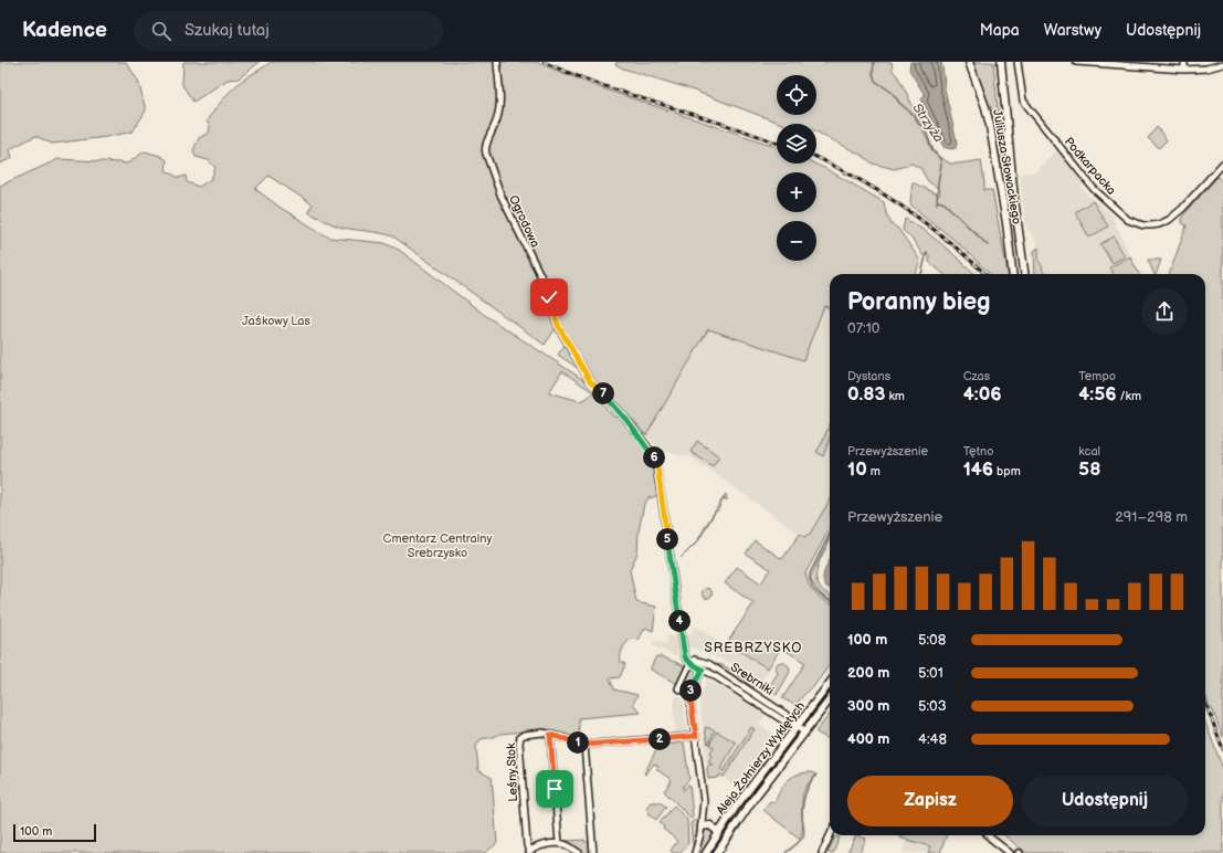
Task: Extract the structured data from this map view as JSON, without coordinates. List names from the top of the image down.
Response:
{
  "streets": {
    "main road": ["Juliusza Słowackiego", "Aleja Żołnierzy Wyklętych"],
    "street": [
      "Podkarpacka",
      "Ogrodowa",
      "Srebrniki",
      "Leśny Stok"
    ]
  },
  "crossings": [
    ["Ogrodowa", "Srebrniki"],
    ["Srebrniki", "Aleja Żołnierzy Wyklętych"]
  ],
  "districts": ["SREBRZYSKO"],
  "water": ["Strzyża"],
  "parks": ["Jaśkowy Las", "Cmentarz Centralny Srebrzysko"],
  "scale_bar": "100 m",
  "page": {
    "header": "Kadence",
    "search": "Szukaj tutaj",
    "nav": ["Mapa", "Warstwy", "Udostępnij"],
    "map_buttons": ["+", "−"],
    "heading": ["Poranny bieg", "07:10"],
    "stats": [
      ["Dystans", "0.83 km"],
      ["Czas", "4:06"],
      ["Tempo", "4:56 /km"],
      ["Przewyższenie", "10 m"],
      ["Tętno", "146 bpm"],
      ["kcal", "58"]
    ],
    "pins": [
      "7",
      "6",
      "5",
      "4",
      "3",
      "2",
      "1"
    ],
    "chart": ["Przewyższenie", "291–298 m"],
    "list": [
      {
        "name": "100 m",
        "note": "5:08"
      },
      {
        "name": "200 m",
        "note": "5:01"
      },
      {
        "name": "300 m",
        "note": "5:03"
      },
      {
        "name": "400 m",
        "note": "4:48"
      }
    ],
    "buttons": ["Zapisz", "Udostępnij"],
    "scale": "100 m"
  }
}
